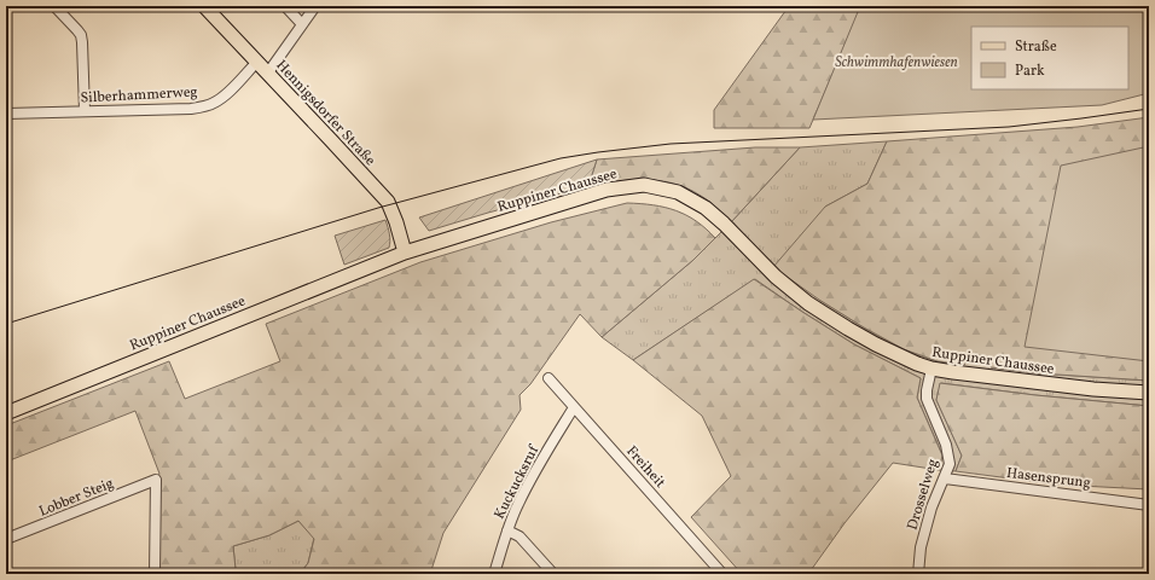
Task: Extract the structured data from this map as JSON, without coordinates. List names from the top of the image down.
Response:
{
  "streets": {
    "main road": ["Hennigsdorfer Straße", "Ruppiner Chaussee"],
    "street": [
      "Silberhammerweg",
      "Freiheit",
      "Hasensprung",
      "Kuckucksruf",
      "Drosselweg",
      "Lobber Steig"
    ]
  },
  "crossings": [
    ["Silberhammerweg", "Hennigsdorfer Straße"],
    ["Hennigsdorfer Straße", "Ruppiner Chaussee"],
    ["Ruppiner Chaussee", "Drosselweg"],
    ["Freiheit", "Kuckucksruf"],
    ["Hasensprung", "Drosselweg"]
  ],
  "parks": ["Schwimmhafenwiesen"],
  "legend": ["Straße", "Park"]
}
